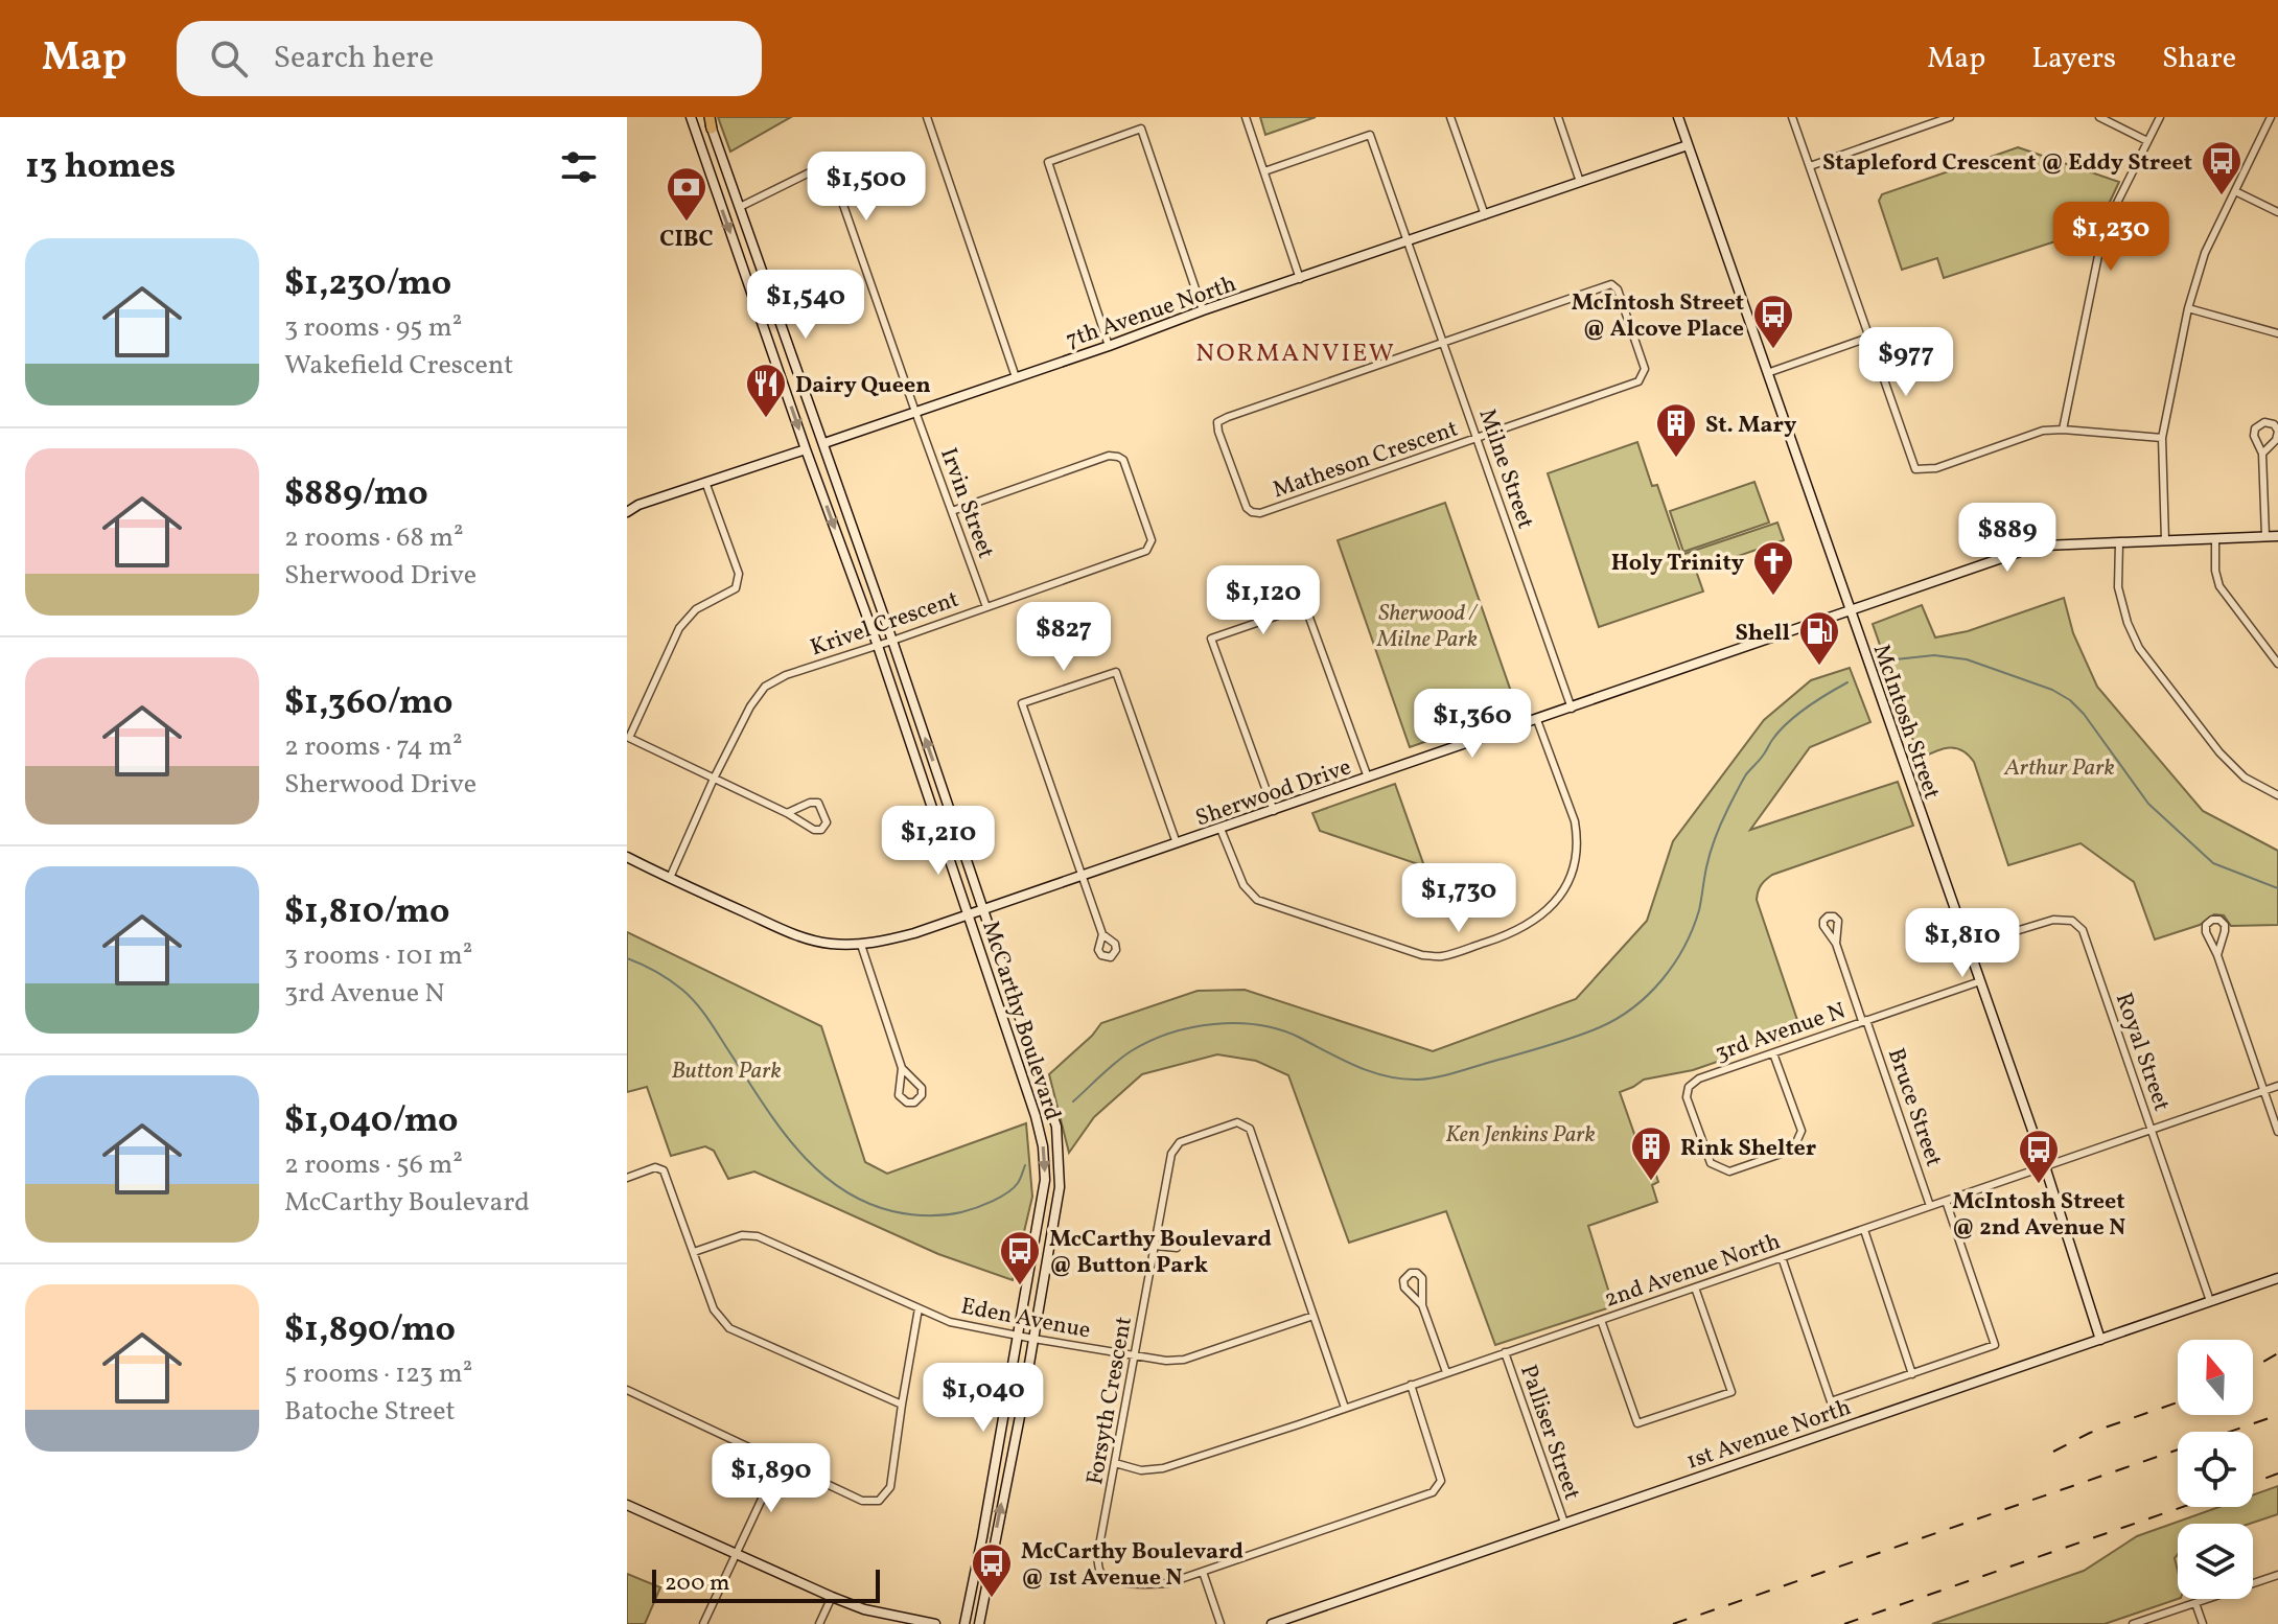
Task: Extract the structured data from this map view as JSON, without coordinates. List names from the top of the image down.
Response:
{
  "streets": {
    "street": [
      "7th Avenue North",
      "Matheson Crescent",
      "Milne Street",
      "Irvin Street",
      "Krivel Crescent",
      "McIntosh Street",
      "Sherwood Drive",
      "McCarthy Boulevard",
      "3rd Avenue N",
      "Royal Street",
      "Bruce Street",
      "2nd Avenue North",
      "Eden Avenue",
      "Forsyth Crescent",
      "Palliser Street",
      "1st Avenue North"
    ]
  },
  "crossings": [
    ["7th Avenue North", "Milne Street"],
    ["7th Avenue North", "Irvin Street"],
    ["7th Avenue North", "McIntosh Street"],
    ["7th Avenue North", "McCarthy Boulevard"],
    ["Matheson Crescent", "Milne Street"],
    ["Milne Street", "Sherwood Drive"],
    ["Irvin Street", "Krivel Crescent"],
    ["Irvin Street", "McCarthy Boulevard"],
    ["Krivel Crescent", "Sherwood Drive"],
    ["Krivel Crescent", "McCarthy Boulevard"],
    ["McIntosh Street", "Sherwood Drive"],
    ["McIntosh Street", "3rd Avenue N"],
    ["McIntosh Street", "Royal Street"],
    ["McIntosh Street", "2nd Avenue North"],
    ["McIntosh Street", "1st Avenue North"],
    ["Sherwood Drive", "McCarthy Boulevard"],
    ["McCarthy Boulevard", "Eden Avenue"],
    ["3rd Avenue N", "Bruce Street"],
    ["Royal Street", "2nd Avenue North"],
    ["Royal Street", "1st Avenue North"],
    ["Bruce Street", "2nd Avenue North"],
    ["2nd Avenue North", "Forsyth Crescent"],
    ["2nd Avenue North", "Palliser Street"],
    ["Eden Avenue", "Forsyth Crescent"],
    ["Palliser Street", "1st Avenue North"]
  ],
  "districts": ["NORMANVIEW"],
  "parks": [
    "Sherwood / Milne Park",
    "Arthur Park",
    "Button Park",
    "Ken Jenkins Park"
  ],
  "places": {
    "bus stop": [
      "Stapleford Crescent @ Eddy Street",
      "McIntosh Street @ Alcove Place",
      "McIntosh Street @ 2nd Avenue N",
      "McCarthy Boulevard @ Button Park",
      "McCarthy Boulevard @ 1st Avenue N"
    ],
    "bank": ["CIBC"],
    "restaurant": ["Dairy Queen"],
    "building": ["St. Mary", "Rink Shelter"],
    "church": ["Holy Trinity"],
    "fuel station": ["Shell"]
  },
  "scale_bar": "200 m",
  "north": "top",
  "page": {
    "header": "Map",
    "search": "Search here",
    "nav": ["Map", "Layers", "Share"],
    "heading": "13 homes",
    "price": [
      "$1,500",
      "$1,230",
      "$1,540",
      "$977",
      "$889",
      "$1,120",
      "$827",
      "$1,360",
      "$1,210",
      "$1,730",
      "$1,810",
      "$1,040",
      "$1,890"
    ],
    "list": [
      {
        "name": "$1,230/mo",
        "note": "3 rooms · 95 m² · Wakefield Crescent"
      },
      {
        "name": "$889/mo",
        "note": "2 rooms · 68 m² · Sherwood Drive"
      },
      {
        "name": "$1,360/mo",
        "note": "2 rooms · 74 m² · Sherwood Drive"
      },
      {
        "name": "$1,810/mo",
        "note": "3 rooms · 101 m² · 3rd Avenue N"
      },
      {
        "name": "$1,040/mo",
        "note": "2 rooms · 56 m² · McCarthy Boulevard"
      },
      {
        "name": "$1,890/mo",
        "note": "5 rooms · 123 m² · Batoche Street"
      }
    ],
    "scale": "200 m"
  }
}
